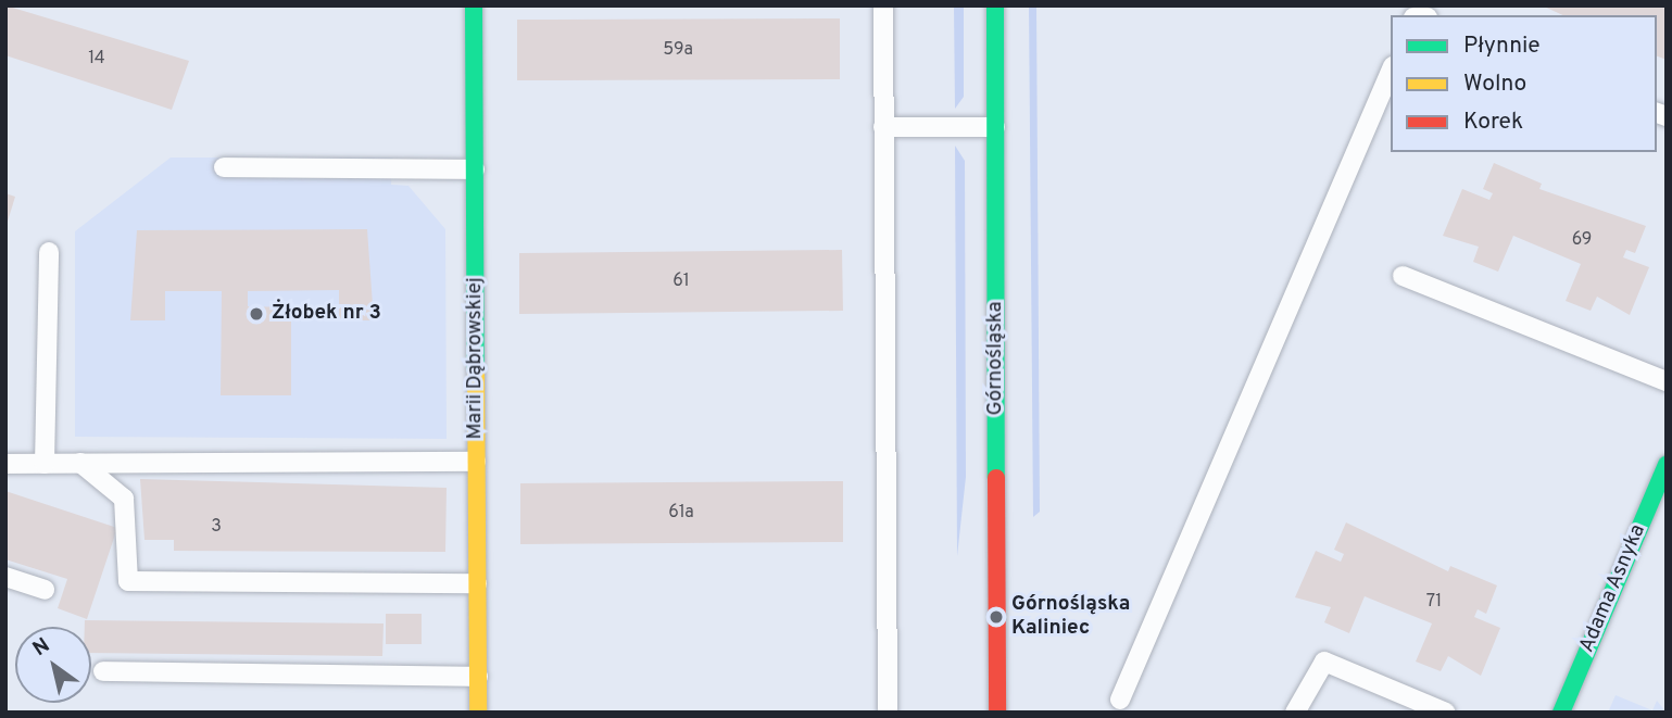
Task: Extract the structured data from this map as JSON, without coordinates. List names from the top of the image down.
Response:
{
  "streets": {
    "street": ["Marii Dąbrowskiej", "Górnośląska", "Adama Asnyka"]
  },
  "places": ["Żłobek nr 3", "Górnośląska Kaliniec"],
  "house_numbers": [
    "59a",
    "14",
    "69",
    "61",
    "61a",
    "3",
    "71"
  ],
  "legend": ["Płynnie", "Wolno", "Korek"],
  "north": "top left"
}
